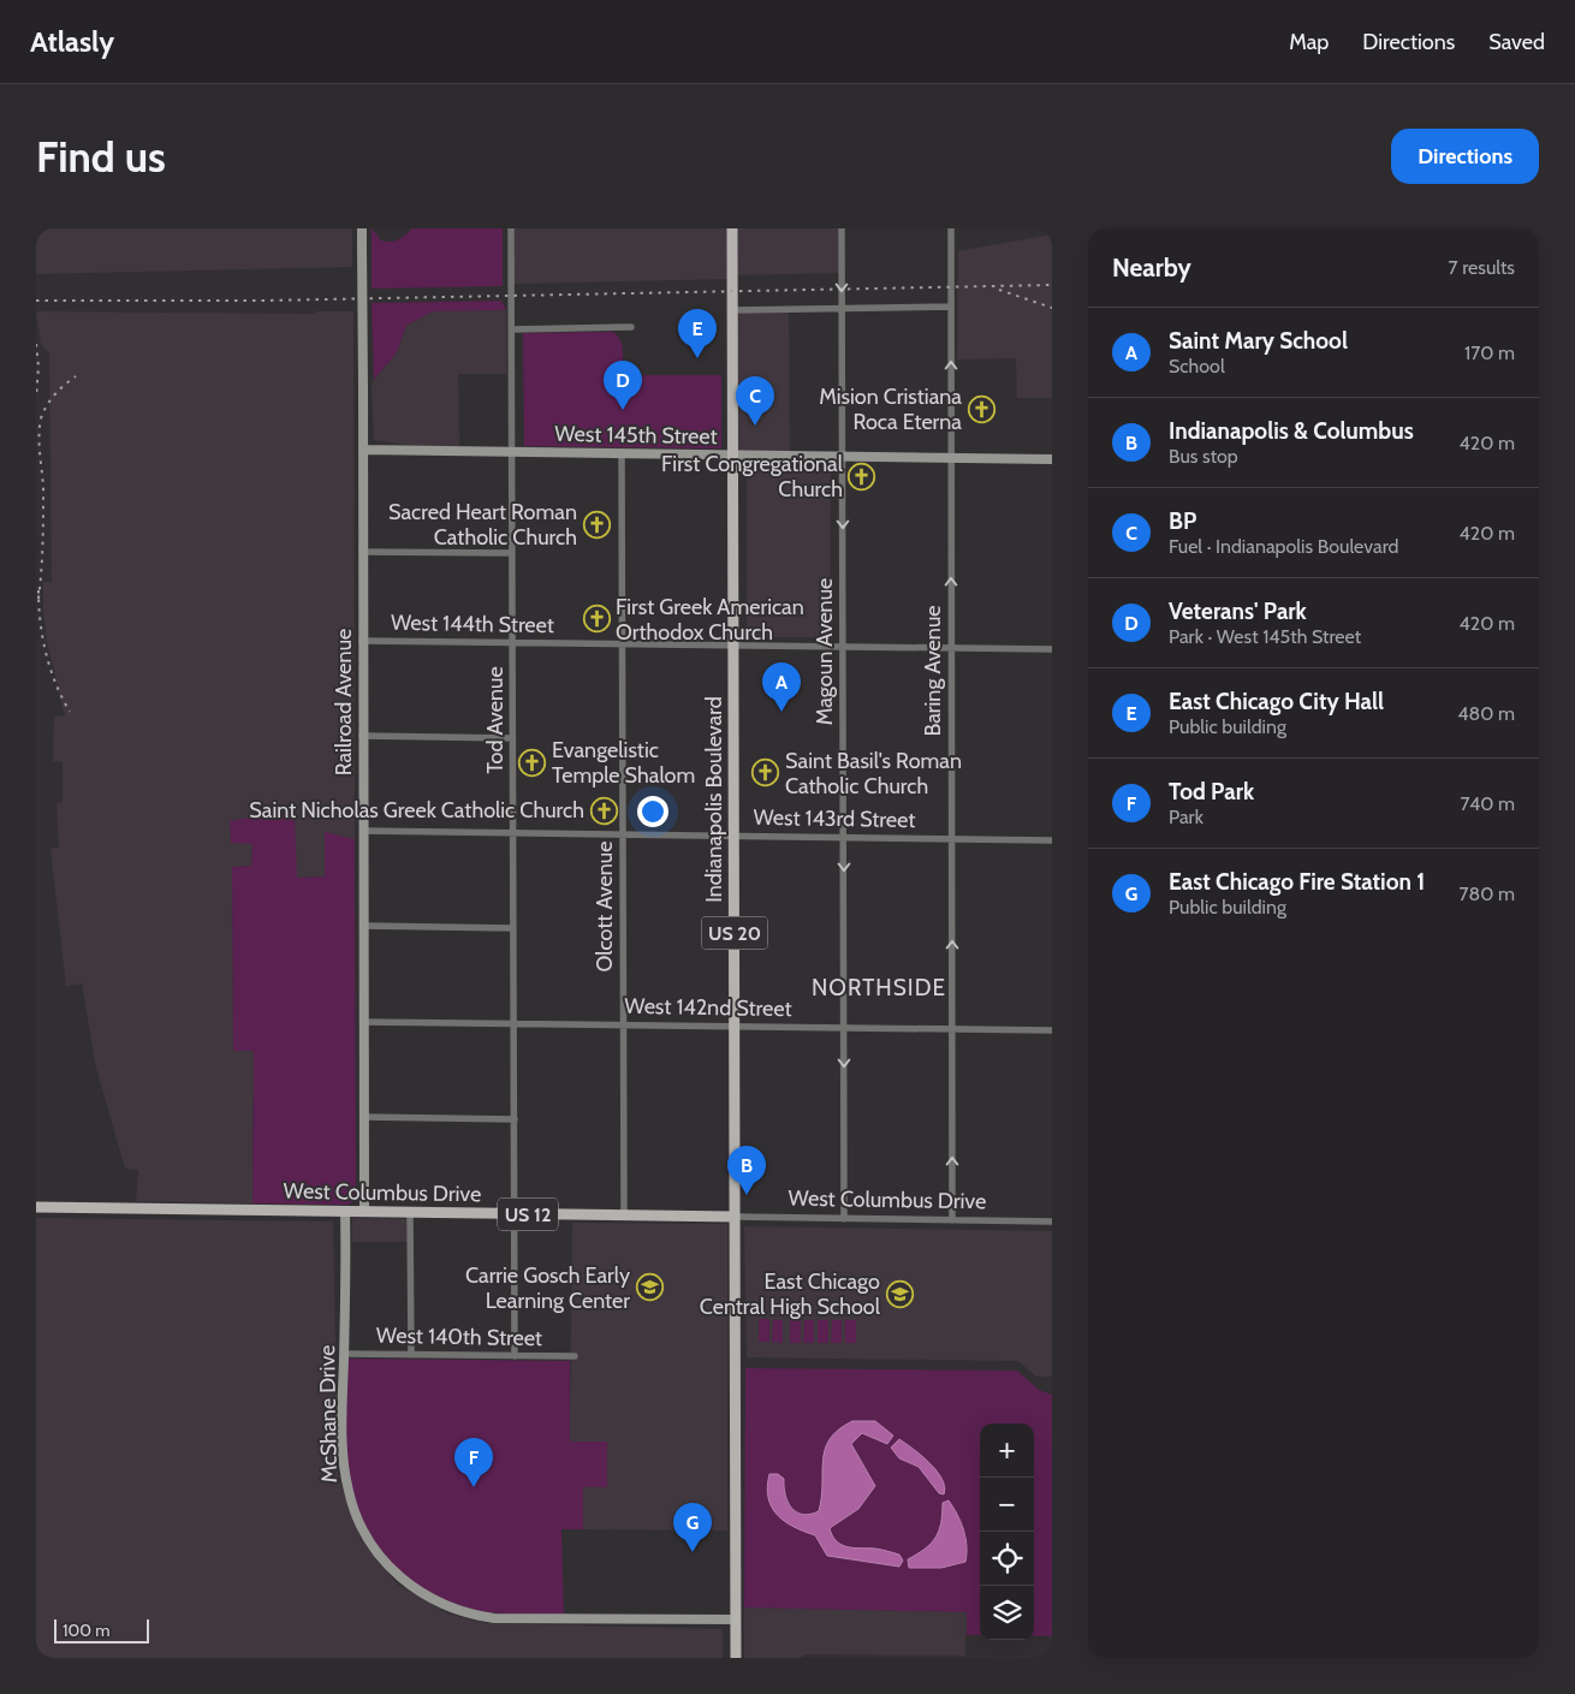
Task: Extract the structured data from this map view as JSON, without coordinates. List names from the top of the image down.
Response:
{
  "streets": {
    "main road": [
      "Indianapolis Boulevard",
      "US 20",
      "West Columbus Drive",
      "US 12"
    ],
    "street": [
      "West 145th Street",
      "West 144th Street",
      "Magoun Avenue",
      "Baring Avenue",
      "Railroad Avenue",
      "Tod Avenue",
      "West 143rd Street",
      "Olcott Avenue",
      "West 142nd Street",
      "West 140th Street",
      "McShane Drive"
    ]
  },
  "crossings": [
    ["West 145th Street", "Magoun Avenue"],
    ["West 145th Street", "Baring Avenue"],
    ["West 145th Street", "Railroad Avenue"],
    ["West 145th Street", "Tod Avenue"],
    ["West 145th Street", "Indianapolis Boulevard"],
    ["West 145th Street", "Olcott Avenue"],
    ["West 144th Street", "Magoun Avenue"],
    ["West 144th Street", "Baring Avenue"],
    ["West 144th Street", "Railroad Avenue"],
    ["West 144th Street", "Tod Avenue"],
    ["West 144th Street", "Indianapolis Boulevard"],
    ["West 144th Street", "Olcott Avenue"],
    ["Magoun Avenue", "West 143rd Street"],
    ["Magoun Avenue", "West 142nd Street"],
    ["Magoun Avenue", "West Columbus Drive"],
    ["Baring Avenue", "West 143rd Street"],
    ["Baring Avenue", "West 142nd Street"],
    ["Baring Avenue", "West Columbus Drive"],
    ["Railroad Avenue", "West 143rd Street"],
    ["Railroad Avenue", "West 142nd Street"],
    ["Railroad Avenue", "West Columbus Drive"],
    ["Tod Avenue", "West 143rd Street"],
    ["Tod Avenue", "West 142nd Street"],
    ["Tod Avenue", "West Columbus Drive"],
    ["Tod Avenue", "West 140th Street"],
    ["Indianapolis Boulevard", "West 143rd Street"],
    ["Indianapolis Boulevard", "West 142nd Street"],
    ["Indianapolis Boulevard", "West Columbus Drive"],
    ["Indianapolis Boulevard", "McShane Drive"],
    ["West 143rd Street", "Olcott Avenue"],
    ["Olcott Avenue", "West 142nd Street"],
    ["Olcott Avenue", "West Columbus Drive"],
    ["West Columbus Drive", "McShane Drive"],
    ["West 140th Street", "McShane Drive"]
  ],
  "one_way": ["Magoun Avenue", "Baring Avenue"],
  "districts": ["NORTHSIDE"],
  "places": {
    "church": [
      "Mision Cristiana Roca Eterna",
      "First Congregational Church",
      "Sacred Heart Roman Catholic Church",
      "First Greek American Orthodox Church",
      "Evangelistic Temple Shalom",
      "Saint Basil's Roman Catholic Church",
      "Saint Nicholas Greek Catholic Church"
    ],
    "school or university": ["Carrie Gosch Early Learning Center", "East Chicago Central High School"]
  },
  "scale_bar": "100 m",
  "page": {
    "header": "Atlasly",
    "nav": ["Map", "Directions", "Saved"],
    "buttons": "Directions",
    "title": "Find us",
    "heading": ["Nearby", "7 results"],
    "list": [
      {
        "mark": "A",
        "name": "Saint Mary School",
        "note": "School",
        "value": "170 m"
      },
      {
        "mark": "B",
        "name": "Indianapolis & Columbus",
        "note": "Bus stop",
        "value": "420 m"
      },
      {
        "mark": "C",
        "name": "BP",
        "note": "Fuel · Indianapolis Boulevard",
        "value": "420 m"
      },
      {
        "mark": "D",
        "name": "Veterans' Park",
        "note": "Park · West 145th Street",
        "value": "420 m"
      },
      {
        "mark": "E",
        "name": "East Chicago City Hall",
        "note": "Public building",
        "value": "480 m"
      },
      {
        "mark": "F",
        "name": "Tod Park",
        "note": "Park",
        "value": "740 m"
      },
      {
        "mark": "G",
        "name": "East Chicago Fire Station 1",
        "note": "Public building",
        "value": "780 m"
      }
    ],
    "pins": [
      "E",
      "D",
      "C",
      "A",
      "B",
      "F",
      "G"
    ],
    "map_buttons": ["+", "−"],
    "scale": "100 m"
  }
}
